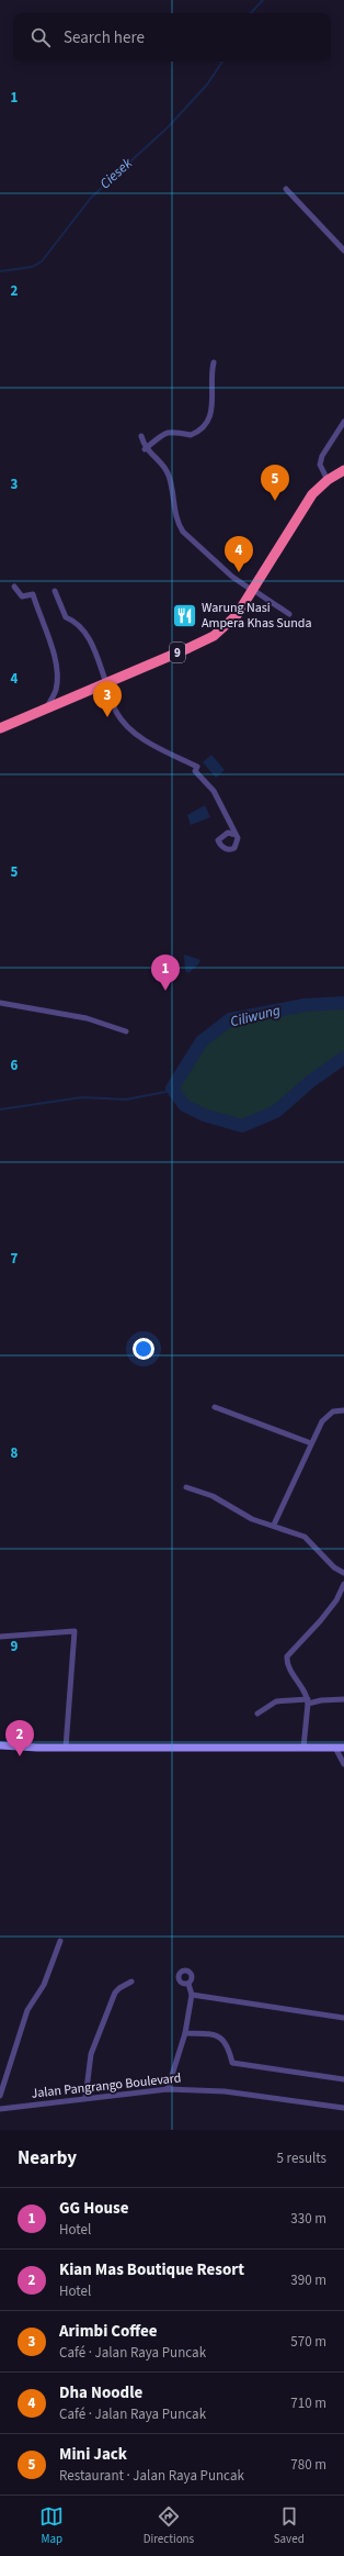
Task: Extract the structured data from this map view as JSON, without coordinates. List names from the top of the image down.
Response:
{
  "streets": {
    "highway": ["9"],
    "street": ["Jalan Pangrango Boulevard"]
  },
  "water": ["Ciesek", "Ciliwung"],
  "places": {
    "restaurant": ["Warung Nasi Ampera Khas Sunda"]
  },
  "page": {
    "search": "Search here",
    "pins": [
      "5",
      "4",
      "3",
      "1",
      "2"
    ],
    "heading": ["Nearby", "5 results"],
    "list": [
      {
        "mark": "1",
        "name": "GG House",
        "note": "Hotel",
        "value": "330 m"
      },
      {
        "mark": "2",
        "name": "Kian Mas Boutique Resort",
        "note": "Hotel",
        "value": "390 m"
      },
      {
        "mark": "3",
        "name": "Arimbi Coffee",
        "note": "Café · Jalan Raya Puncak",
        "value": "570 m"
      },
      {
        "mark": "4",
        "name": "Dha Noodle",
        "note": "Café · Jalan Raya Puncak",
        "value": "710 m"
      },
      {
        "mark": "5",
        "name": "Mini Jack",
        "note": "Restaurant · Jalan Raya Puncak",
        "value": "780 m"
      }
    ],
    "nav": ["Map", "Directions", "Saved"]
  },
  "grid": {
    "rows": [
      "1",
      "2",
      "3",
      "4",
      "5",
      "6",
      "7",
      "8",
      "9"
    ]
  }
}
